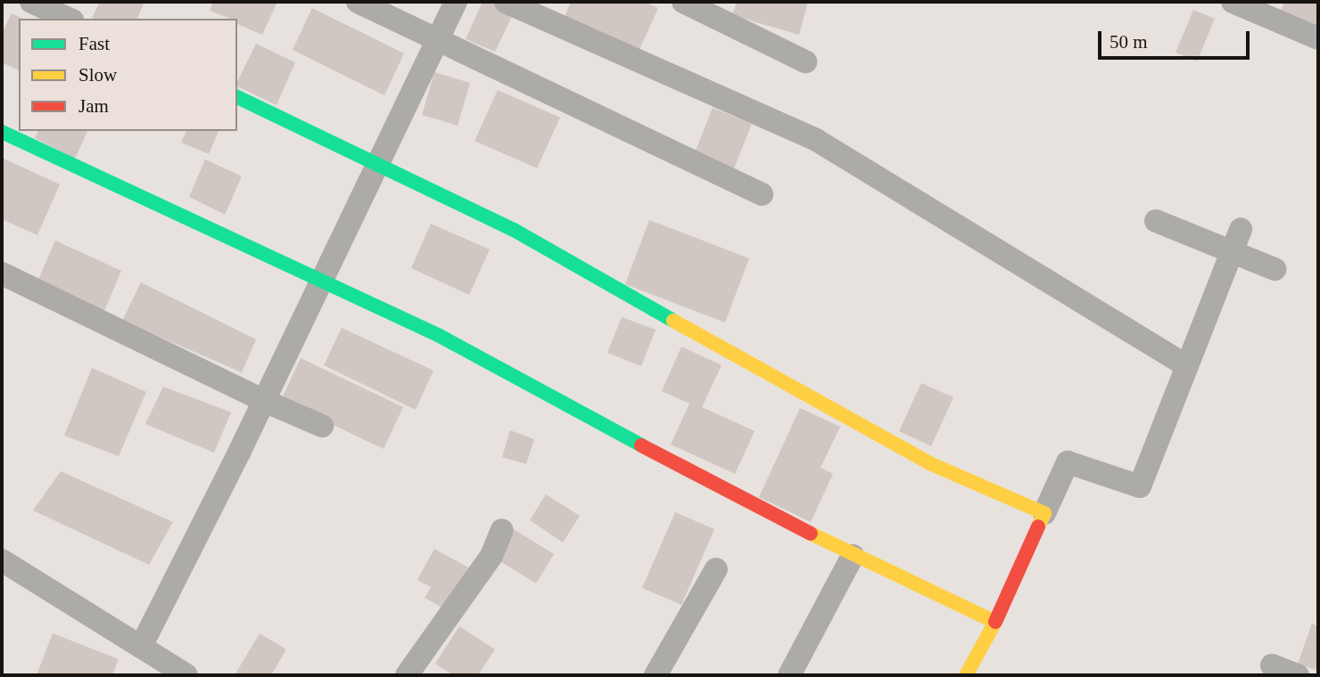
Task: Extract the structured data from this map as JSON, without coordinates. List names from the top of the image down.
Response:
{
  "legend": ["Fast", "Slow", "Jam"],
  "scale_bar": "50 m"
}
